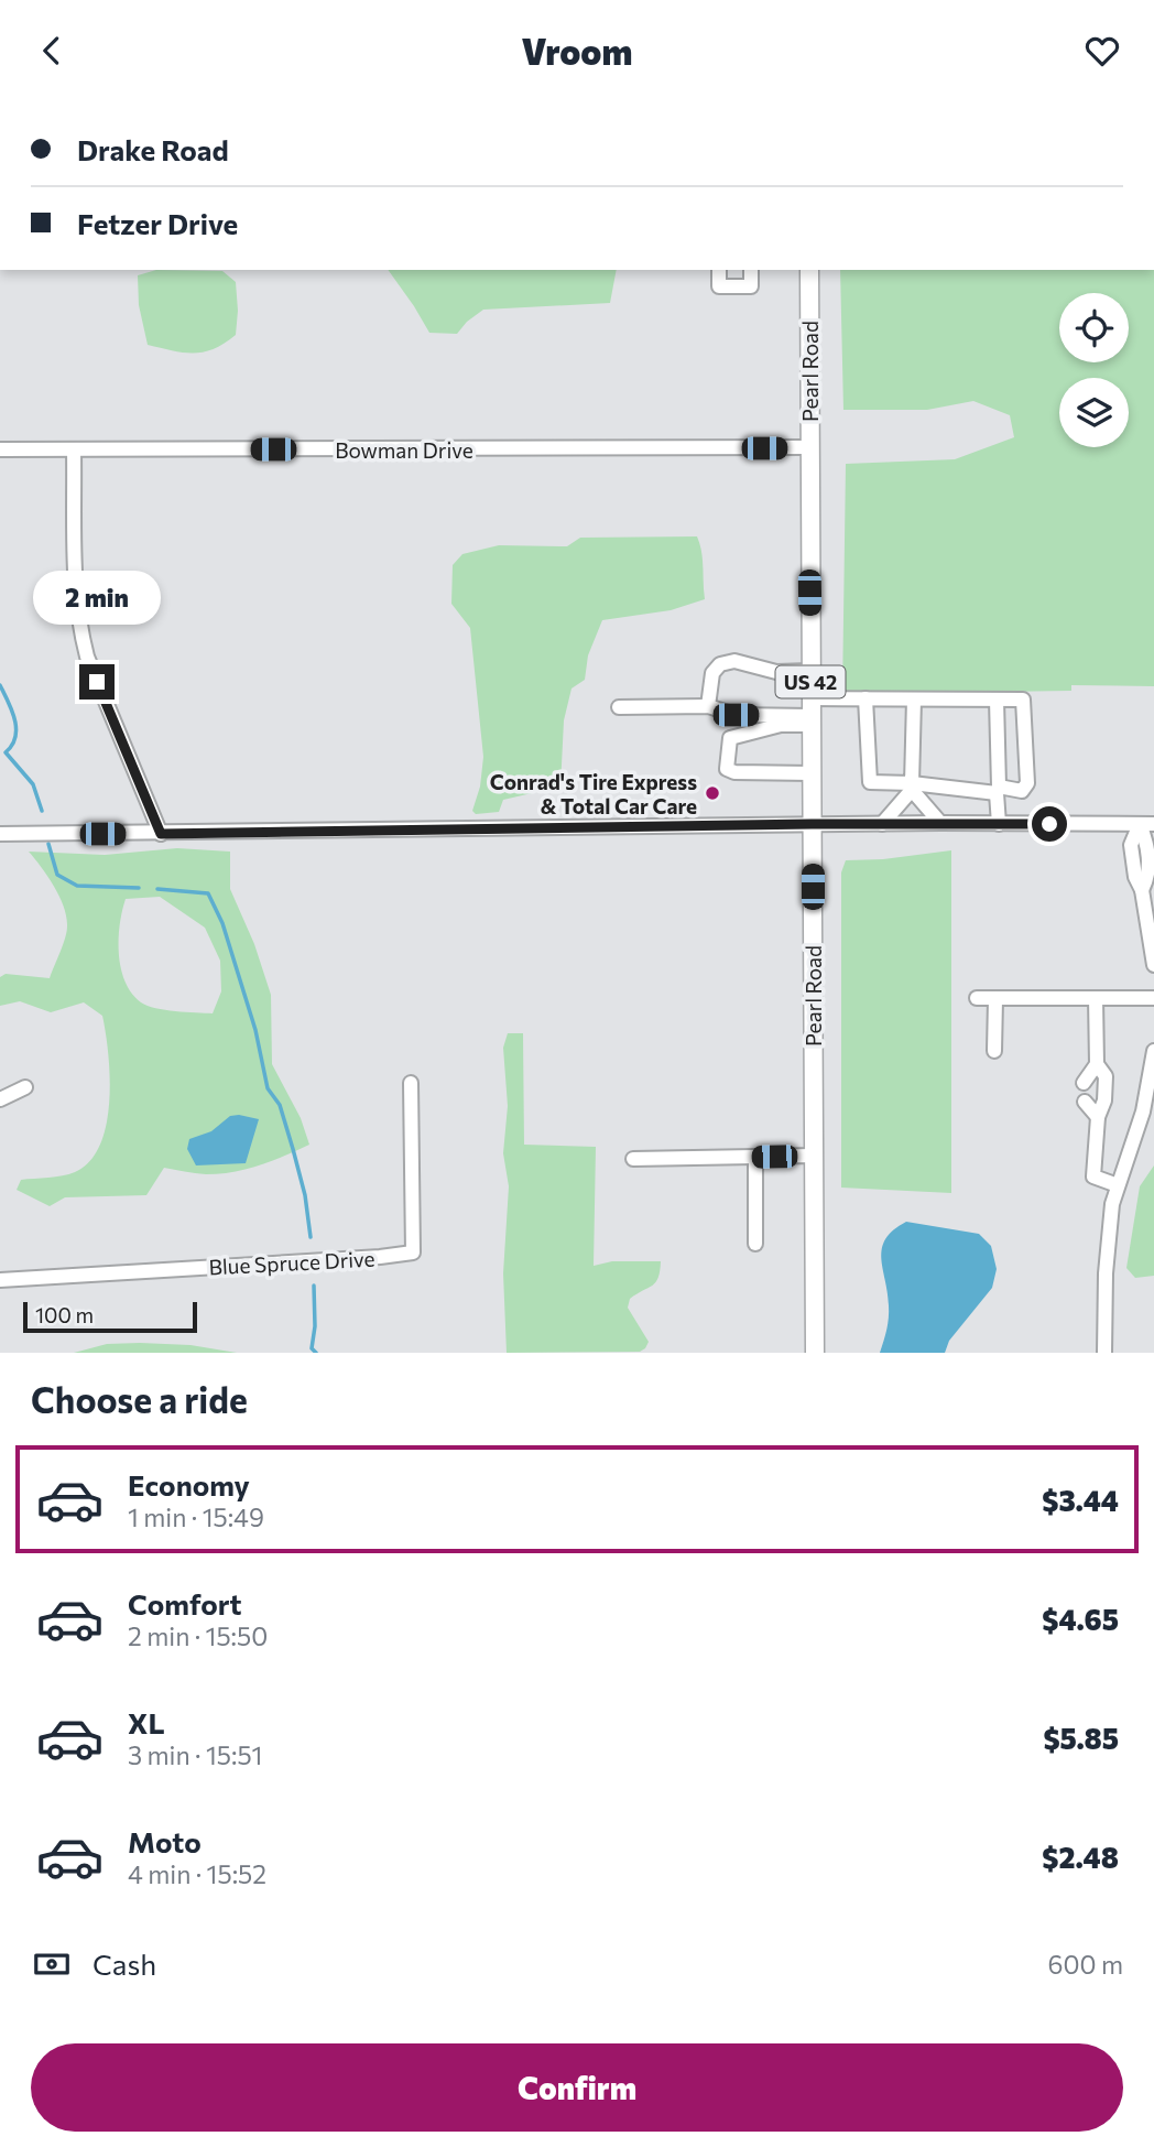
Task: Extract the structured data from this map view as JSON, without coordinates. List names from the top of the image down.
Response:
{
  "streets": {
    "main road": ["Pearl Road", "US 42"],
    "street": ["Bowman Drive", "Blue Spruce Drive"]
  },
  "crossings": [
    ["Pearl Road", "Bowman Drive"]
  ],
  "places": ["Conrad's Tire Express & Total Car Care"],
  "scale_bar": "100 m",
  "page": {
    "header": "Vroom",
    "banner": ["Drake Road", "Fetzer Drive"],
    "bubble": "2 min",
    "scale": "100 m",
    "heading": "Choose a ride",
    "list": [
      {
        "name": "Economy",
        "note": "1 min · 15:49",
        "value": "$3.44"
      },
      {
        "name": "Comfort",
        "note": "2 min · 15:50",
        "value": "$4.65"
      },
      {
        "name": "XL",
        "note": "3 min · 15:51",
        "value": "$5.85"
      },
      {
        "name": "Moto",
        "note": "4 min · 15:52",
        "value": "$2.48"
      }
    ],
    "pay": ["Cash", "600 m"],
    "buttons": "Confirm"
  }
}
